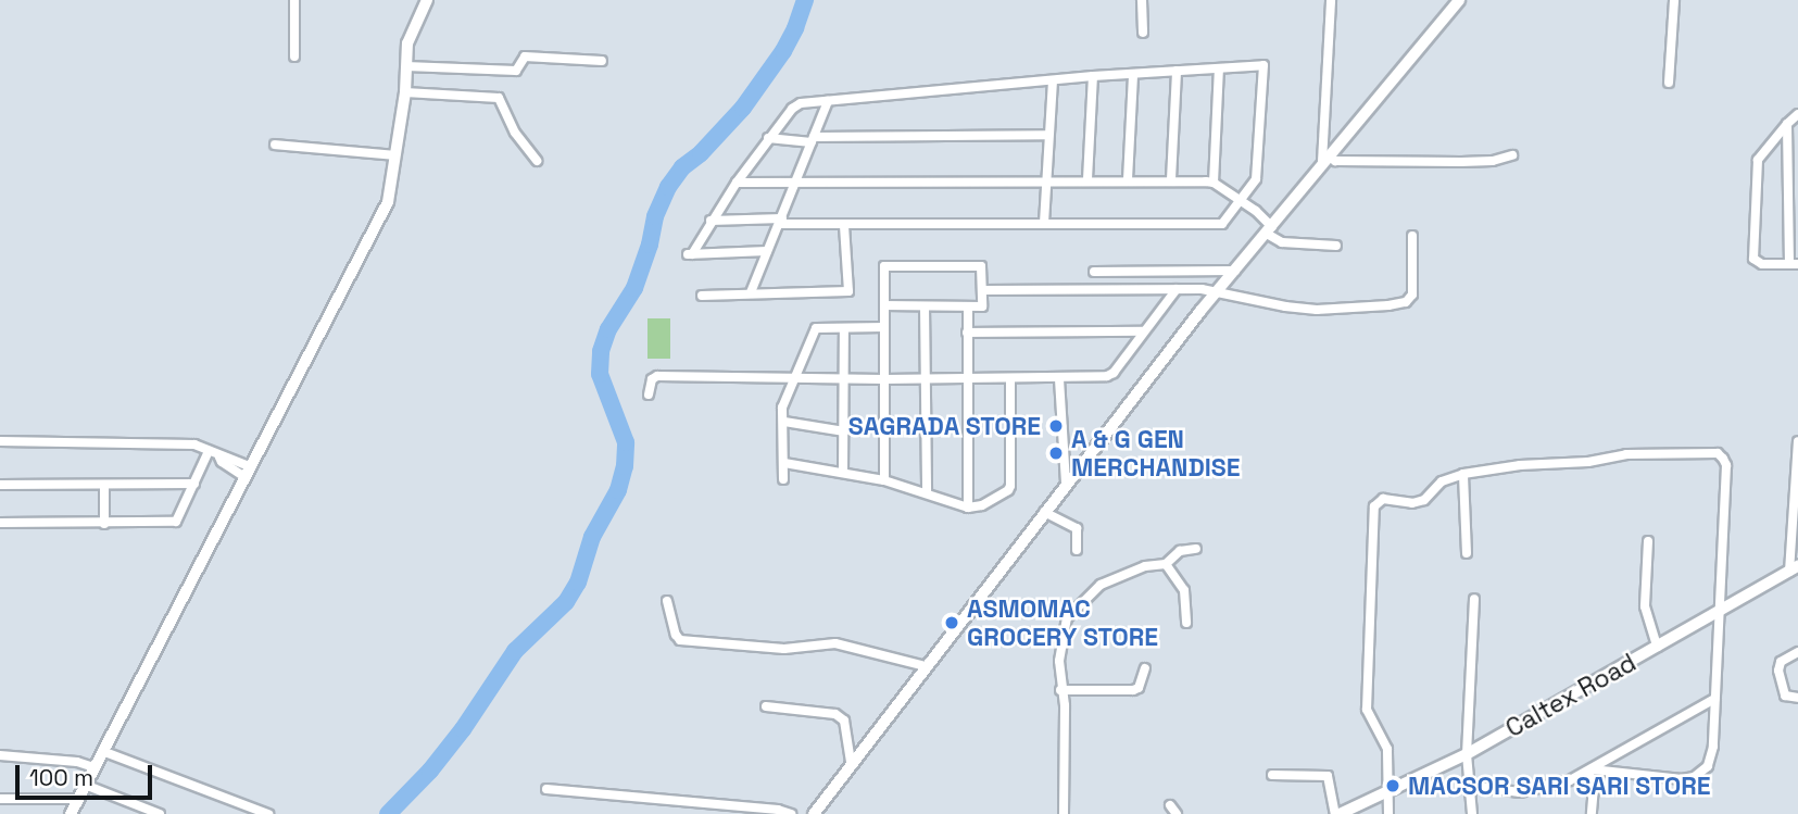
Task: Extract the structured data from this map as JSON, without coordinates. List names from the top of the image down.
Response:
{
  "streets": {
    "street": ["Caltex Road"]
  },
  "places": [
    "SAGRADA STORE",
    "A & G GEN MERCHANDISE",
    "ASMOMAC GROCERY STORE",
    "MACSOR SARI SARI STORE"
  ],
  "scale_bar": "100 m"
}
